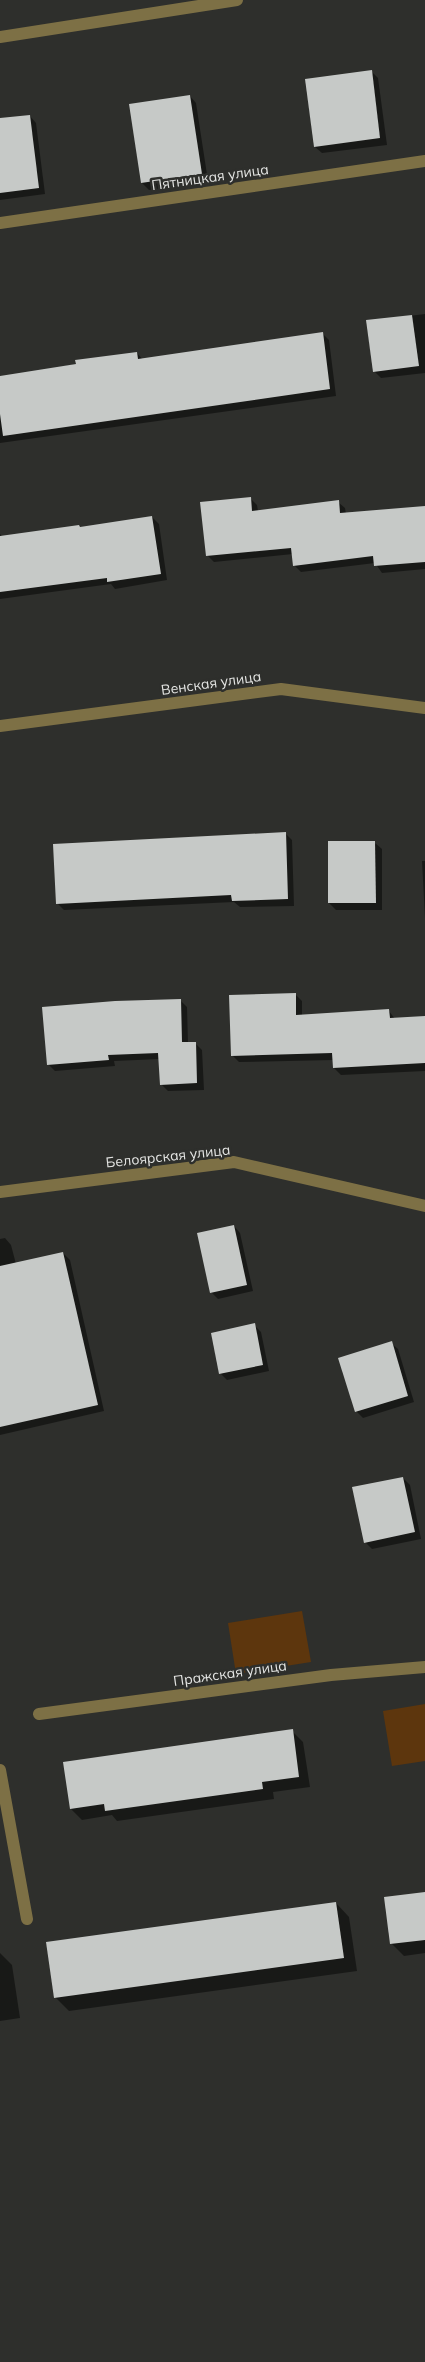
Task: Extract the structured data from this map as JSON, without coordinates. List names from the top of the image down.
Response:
{
  "streets": {
    "street": [
      "Пятницкая улица",
      "Венская улица",
      "Белоярская улица",
      "Пражская улица"
    ]
  }
}
